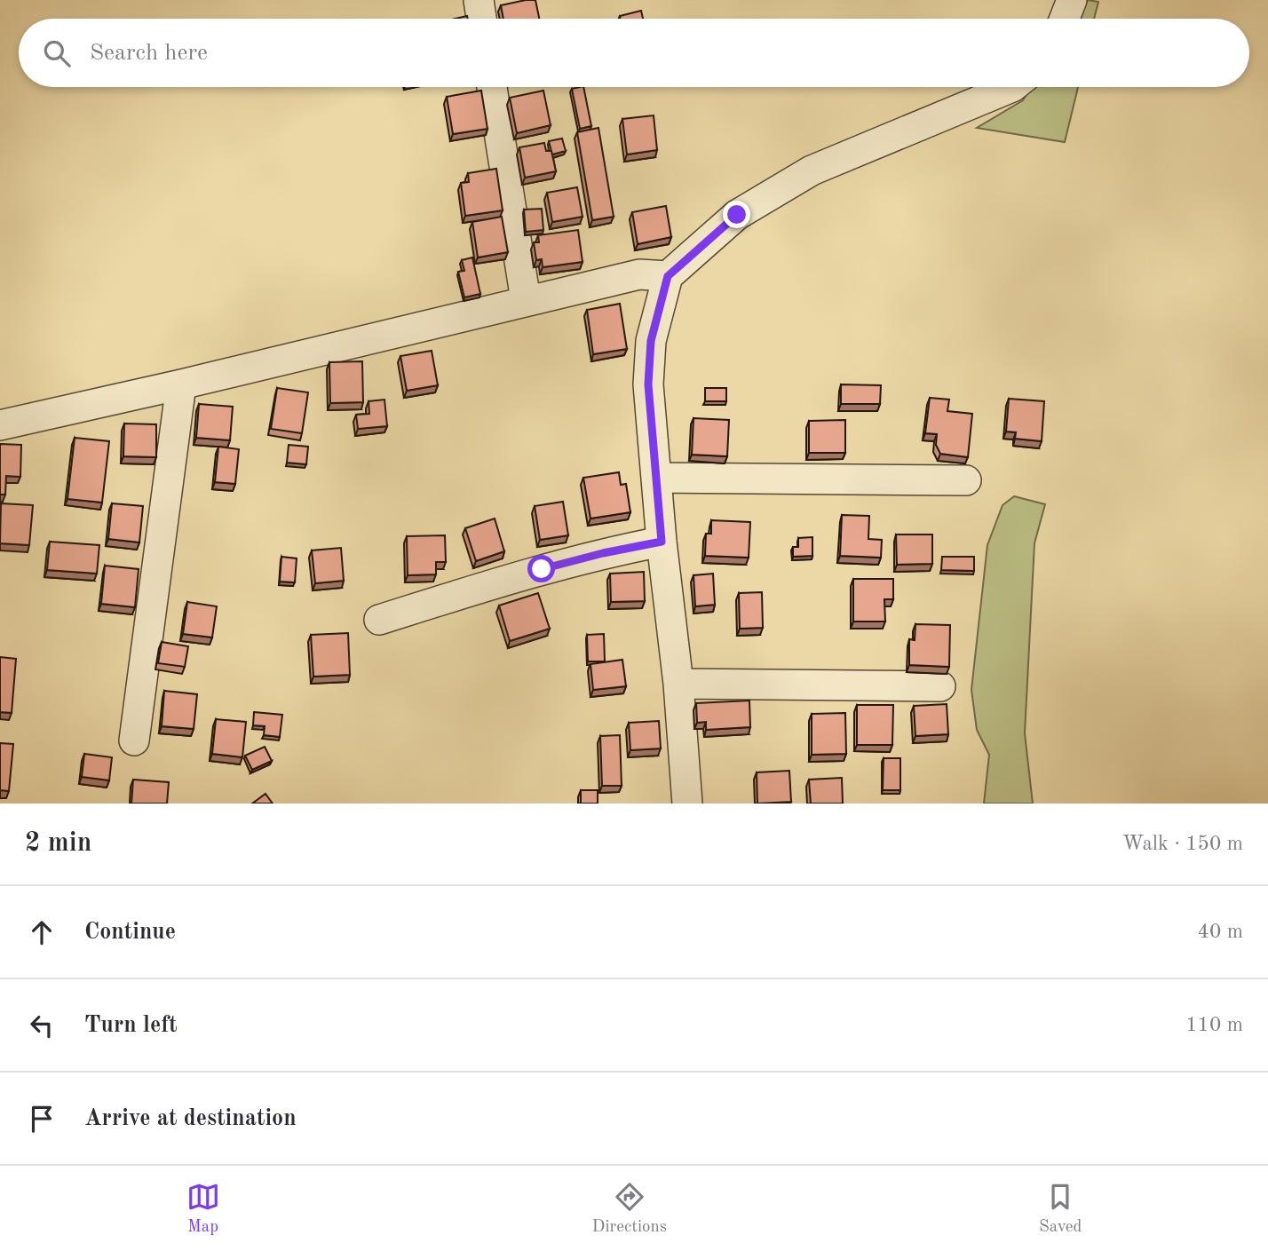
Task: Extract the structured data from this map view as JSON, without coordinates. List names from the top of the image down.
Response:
{
  "page": {
    "search": "Search here",
    "heading": ["2 min", "Walk · 150 m"],
    "list": [
      ["Continue", "40 m"],
      ["Turn left", "110 m"],
      "Arrive at destination"
    ],
    "nav": ["Map", "Directions", "Saved"]
  }
}
